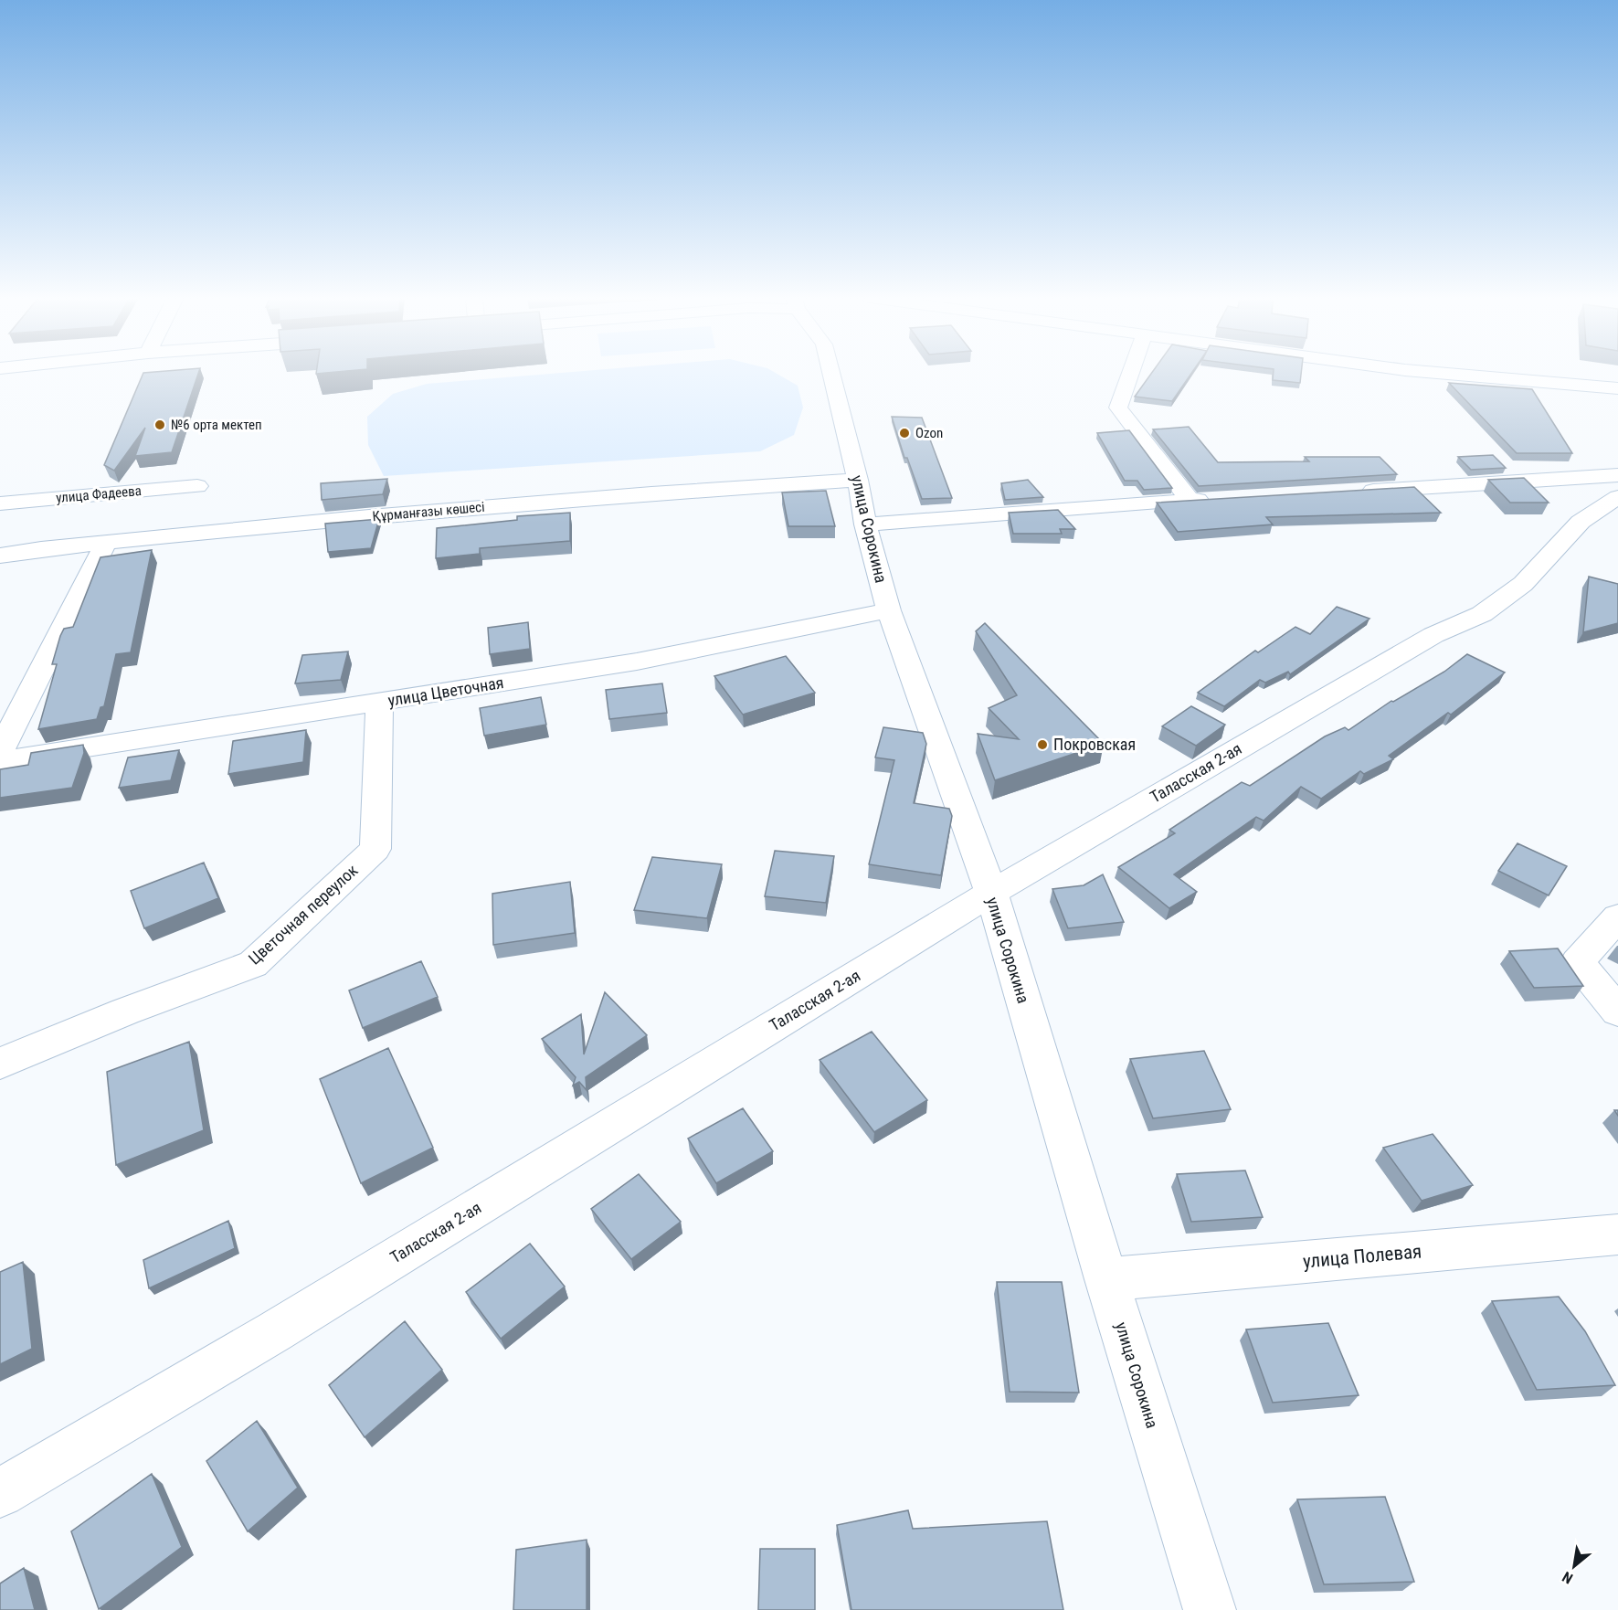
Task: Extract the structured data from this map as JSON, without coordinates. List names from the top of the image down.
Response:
{
  "streets": {
    "street": [
      "улица Фадеева",
      "Құрманғазы көшесі",
      "улица Сорокина",
      "улица Цветочная",
      "Таласская 2-ая",
      "Цветочная переулок",
      "улица Полевая"
    ]
  },
  "crossings": [
    ["Құрманғазы көшесі", "улица Сорокина"],
    ["улица Сорокина", "улица Цветочная"],
    ["улица Сорокина", "Таласская 2-ая"],
    ["улица Сорокина", "улица Полевая"],
    ["улица Цветочная", "Цветочная переулок"]
  ],
  "places": ["№6 орта мектеп", "Ozon", "Покровская"],
  "north": "bottom left"
}
